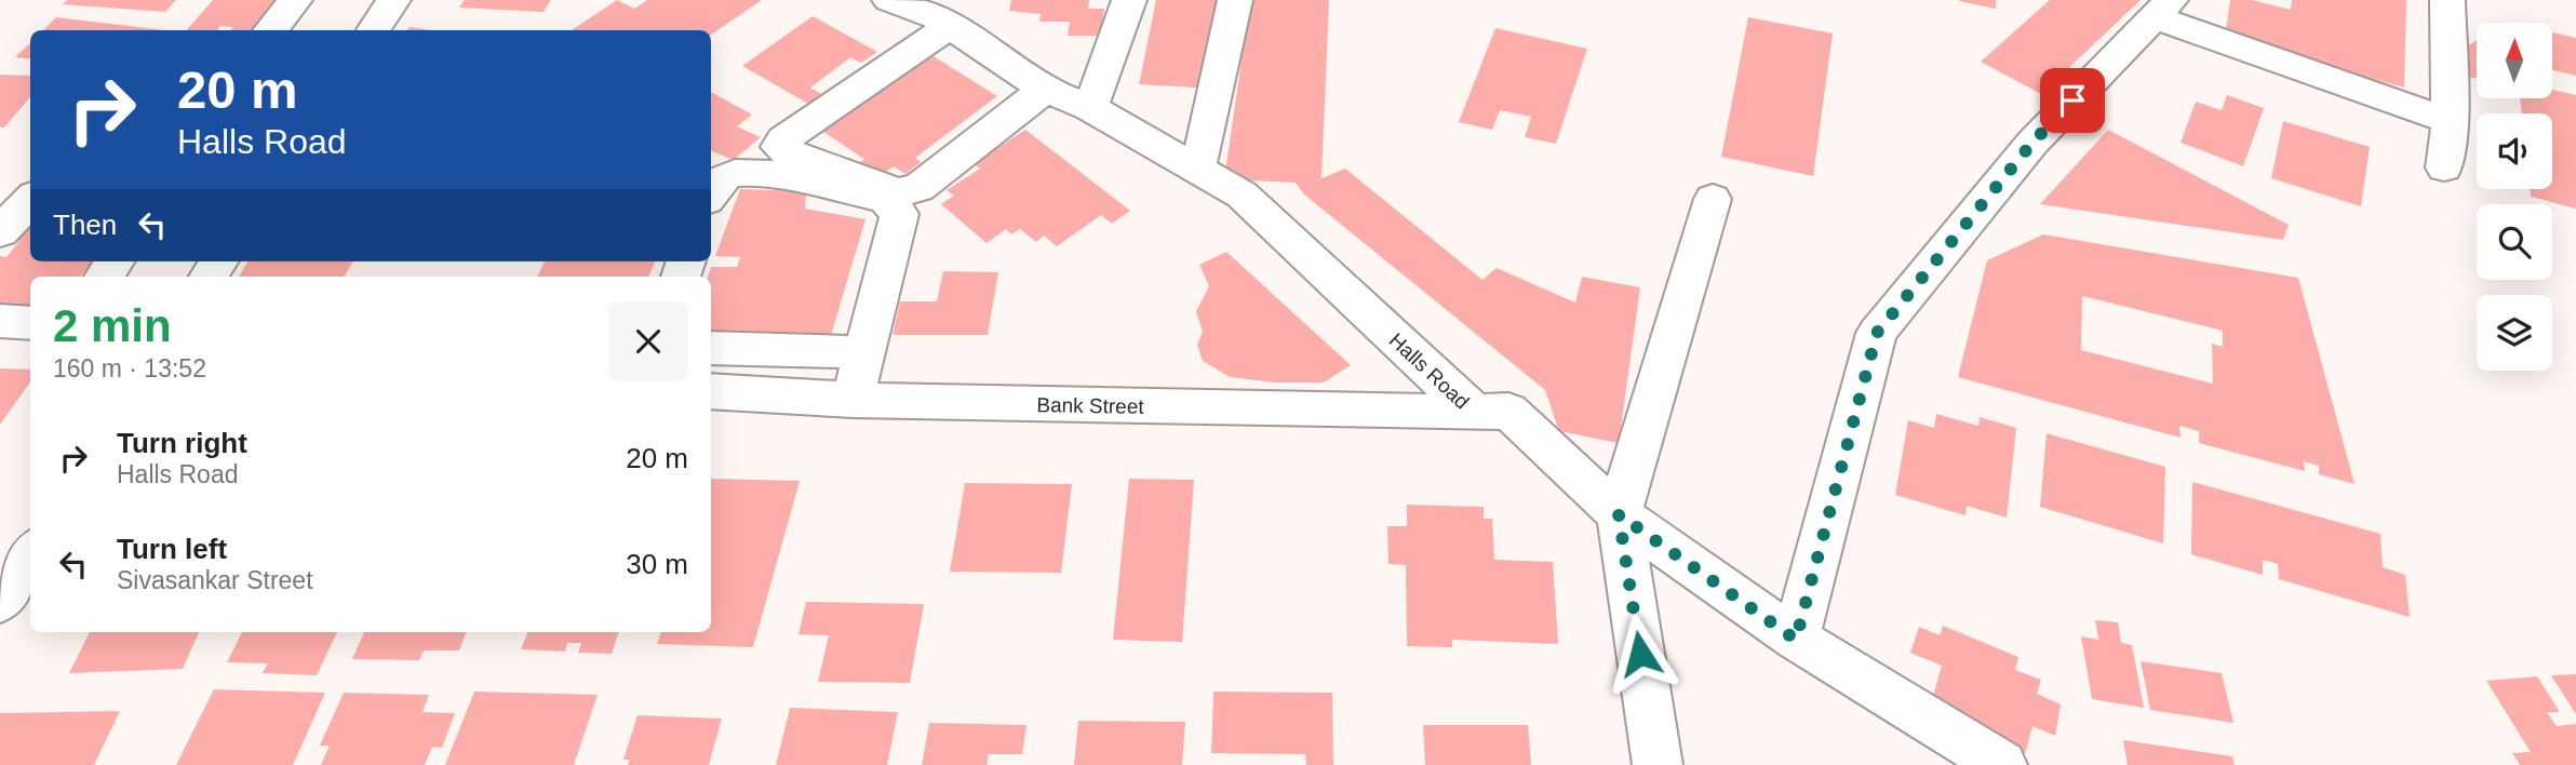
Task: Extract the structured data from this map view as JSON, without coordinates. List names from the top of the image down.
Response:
{
  "streets": {
    "street": ["Halls Road", "Bank Street"]
  },
  "crossings": [
    ["Halls Road", "Bank Street"]
  ],
  "north": "top",
  "page": {
    "turn": ["20 m", "Halls Road"],
    "then": "Then",
    "heading": ["2 min", "160 m · 13:52"],
    "list": [
      {
        "name": "Turn right",
        "note": "Halls Road",
        "value": "20 m"
      },
      {
        "name": "Turn left",
        "note": "Sivasankar Street",
        "value": "30 m"
      }
    ]
  }
}
